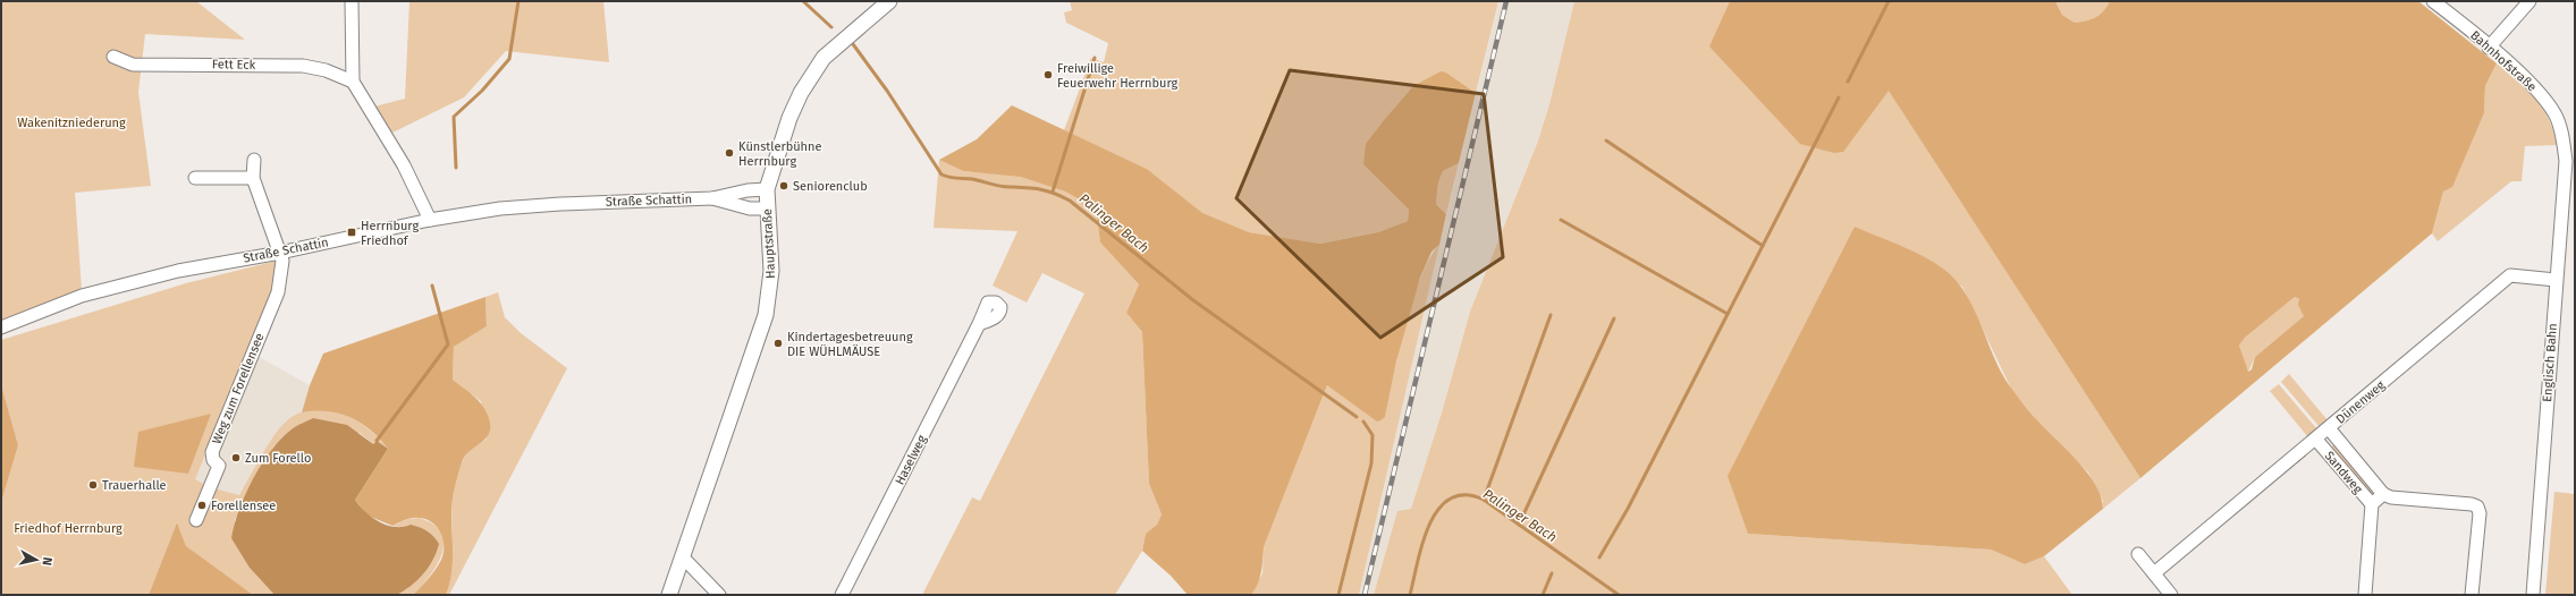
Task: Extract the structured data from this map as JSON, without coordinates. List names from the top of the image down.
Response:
{
  "streets": {
    "main road": ["Hauptstraße"],
    "street": [
      "Bahnhofstraße",
      "Fett Eck",
      "Straße Schattin",
      "Englisch Bahn",
      "Weg zum Forellensee",
      "Dünenweg",
      "Haselweg",
      "Sandweg"
    ]
  },
  "crossings": [
    ["Bahnhofstraße", "Englisch Bahn"],
    ["Straße Schattin", "Hauptstraße"],
    ["Straße Schattin", "Weg zum Forellensee"],
    ["Englisch Bahn", "Dünenweg"],
    ["Dünenweg", "Sandweg"]
  ],
  "water": ["Palinger Bach"],
  "parks": ["Wakenitzniederung", "Friedhof Herrnburg"],
  "places": {
    "other": [
      "Freiwillige Feuerwehr Herrnburg",
      "Künstlerbühne Herrnburg",
      "Seniorenclub",
      "Kindertagesbetreuung DIE WÜHLMÄUSE",
      "Zum Forello",
      "Trauerhalle",
      "Forellensee"
    ],
    "transit": ["Herrnburg Friedhof"]
  },
  "north": "right"
}
